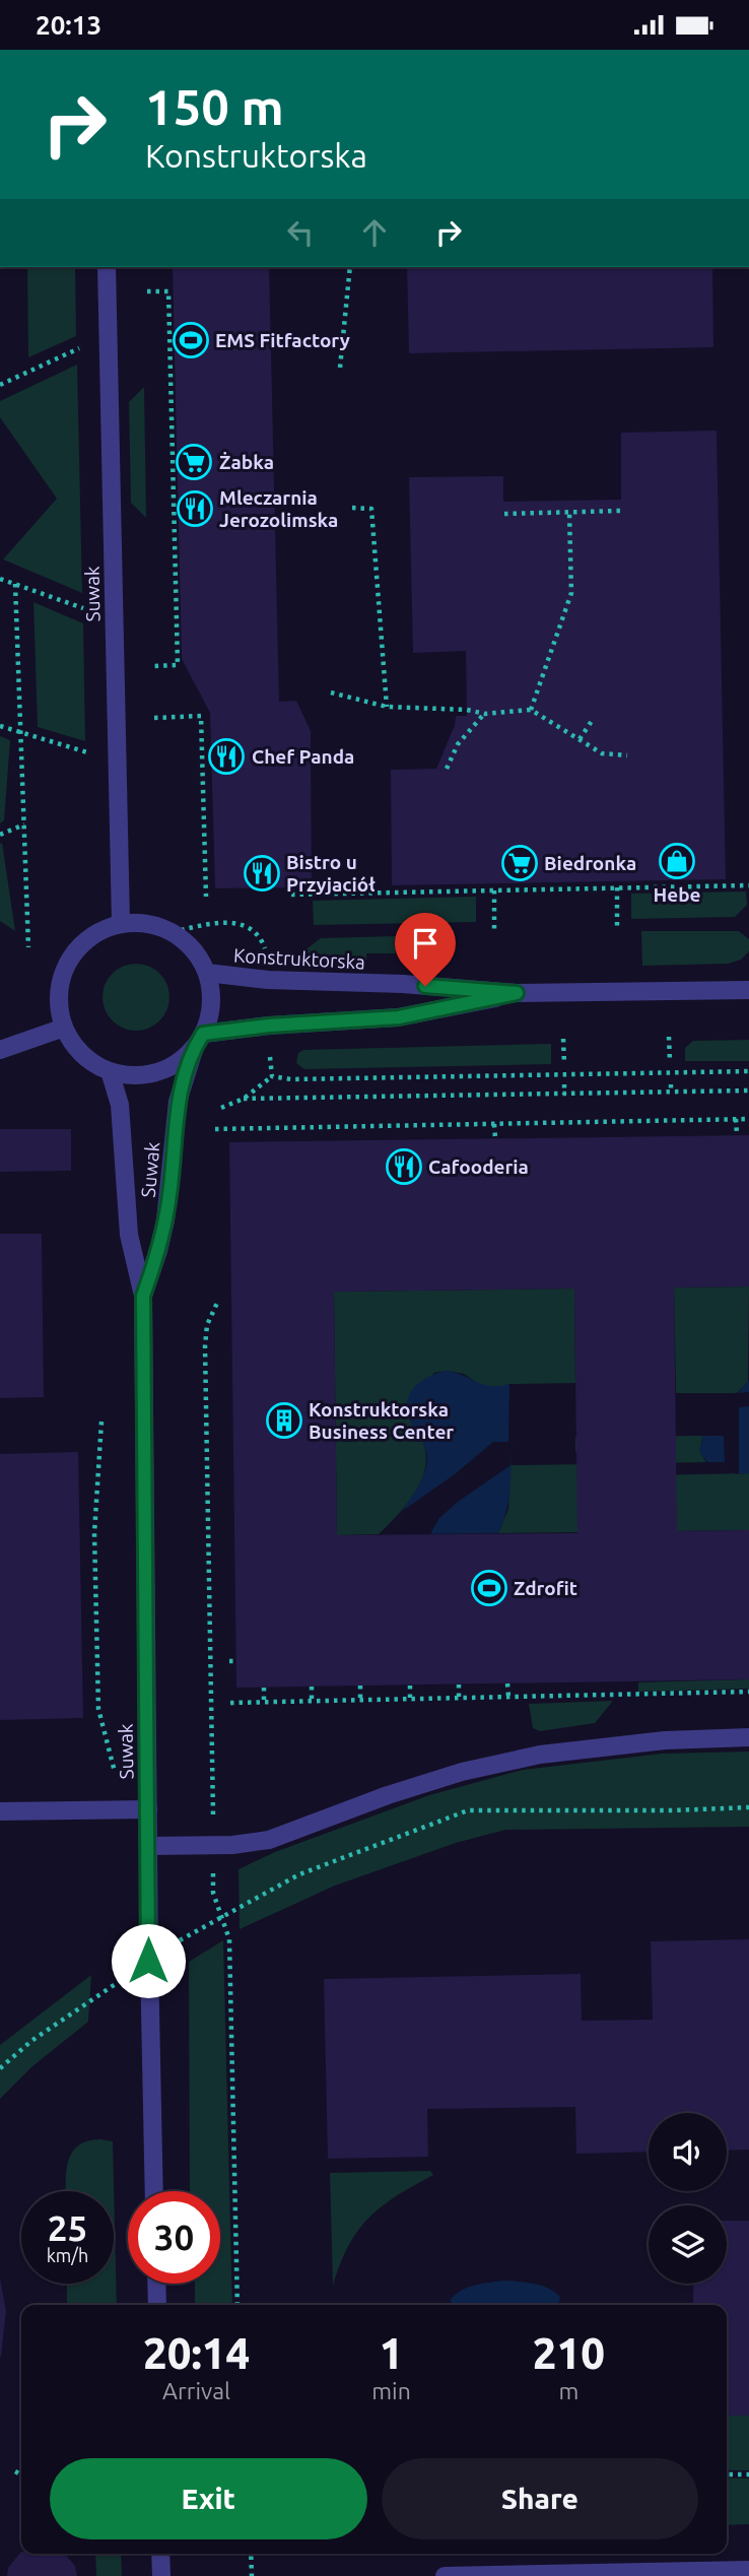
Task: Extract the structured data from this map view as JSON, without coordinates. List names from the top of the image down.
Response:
{
  "streets": {
    "street": ["Suwak", "Konstruktorska"]
  },
  "crossings": [
    ["Suwak", "Konstruktorska"]
  ],
  "places": {
    "sports": ["EMS Fitfactory", "Zdrofit"],
    "supermarket": ["Żabka", "Biedronka"],
    "restaurant": [
      "Mleczarnia Jerozolimska",
      "Chef Panda",
      "Bistro u Przyjaciół",
      "Cafooderia"
    ],
    "shop": ["Hebe"],
    "building": ["Konstruktorska Business Center"]
  },
  "page": {
    "status": "20:13",
    "turn": ["150 m", "Konstruktorska"],
    "speed": "25 km/h",
    "limit": "30",
    "eta": [
      "20:14",
      "Arrival",
      "1",
      "min",
      "210",
      "m"
    ],
    "buttons": ["Exit", "Share"]
  }
}
